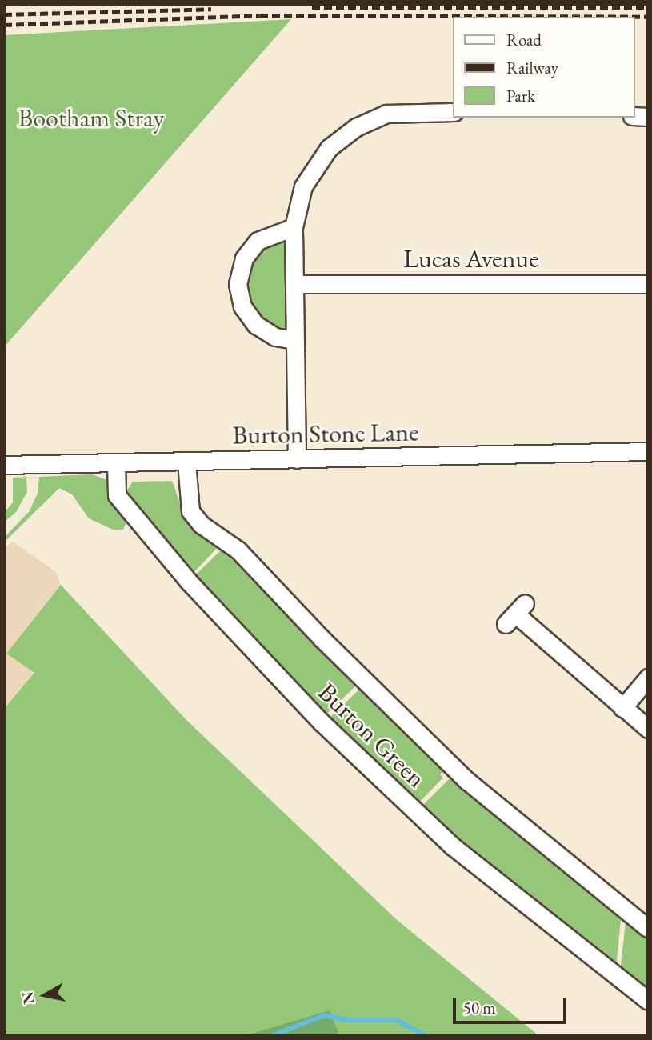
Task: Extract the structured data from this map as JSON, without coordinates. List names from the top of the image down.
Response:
{
  "streets": {
    "street": ["Lucas Avenue", "Burton Stone Lane", "Burton Green"]
  },
  "crossings": [
    ["Burton Stone Lane", "Burton Green"]
  ],
  "parks": ["Bootham Stray"],
  "legend": ["Road", "Railway", "Park"],
  "scale_bar": "50 m",
  "north": "left"
}
